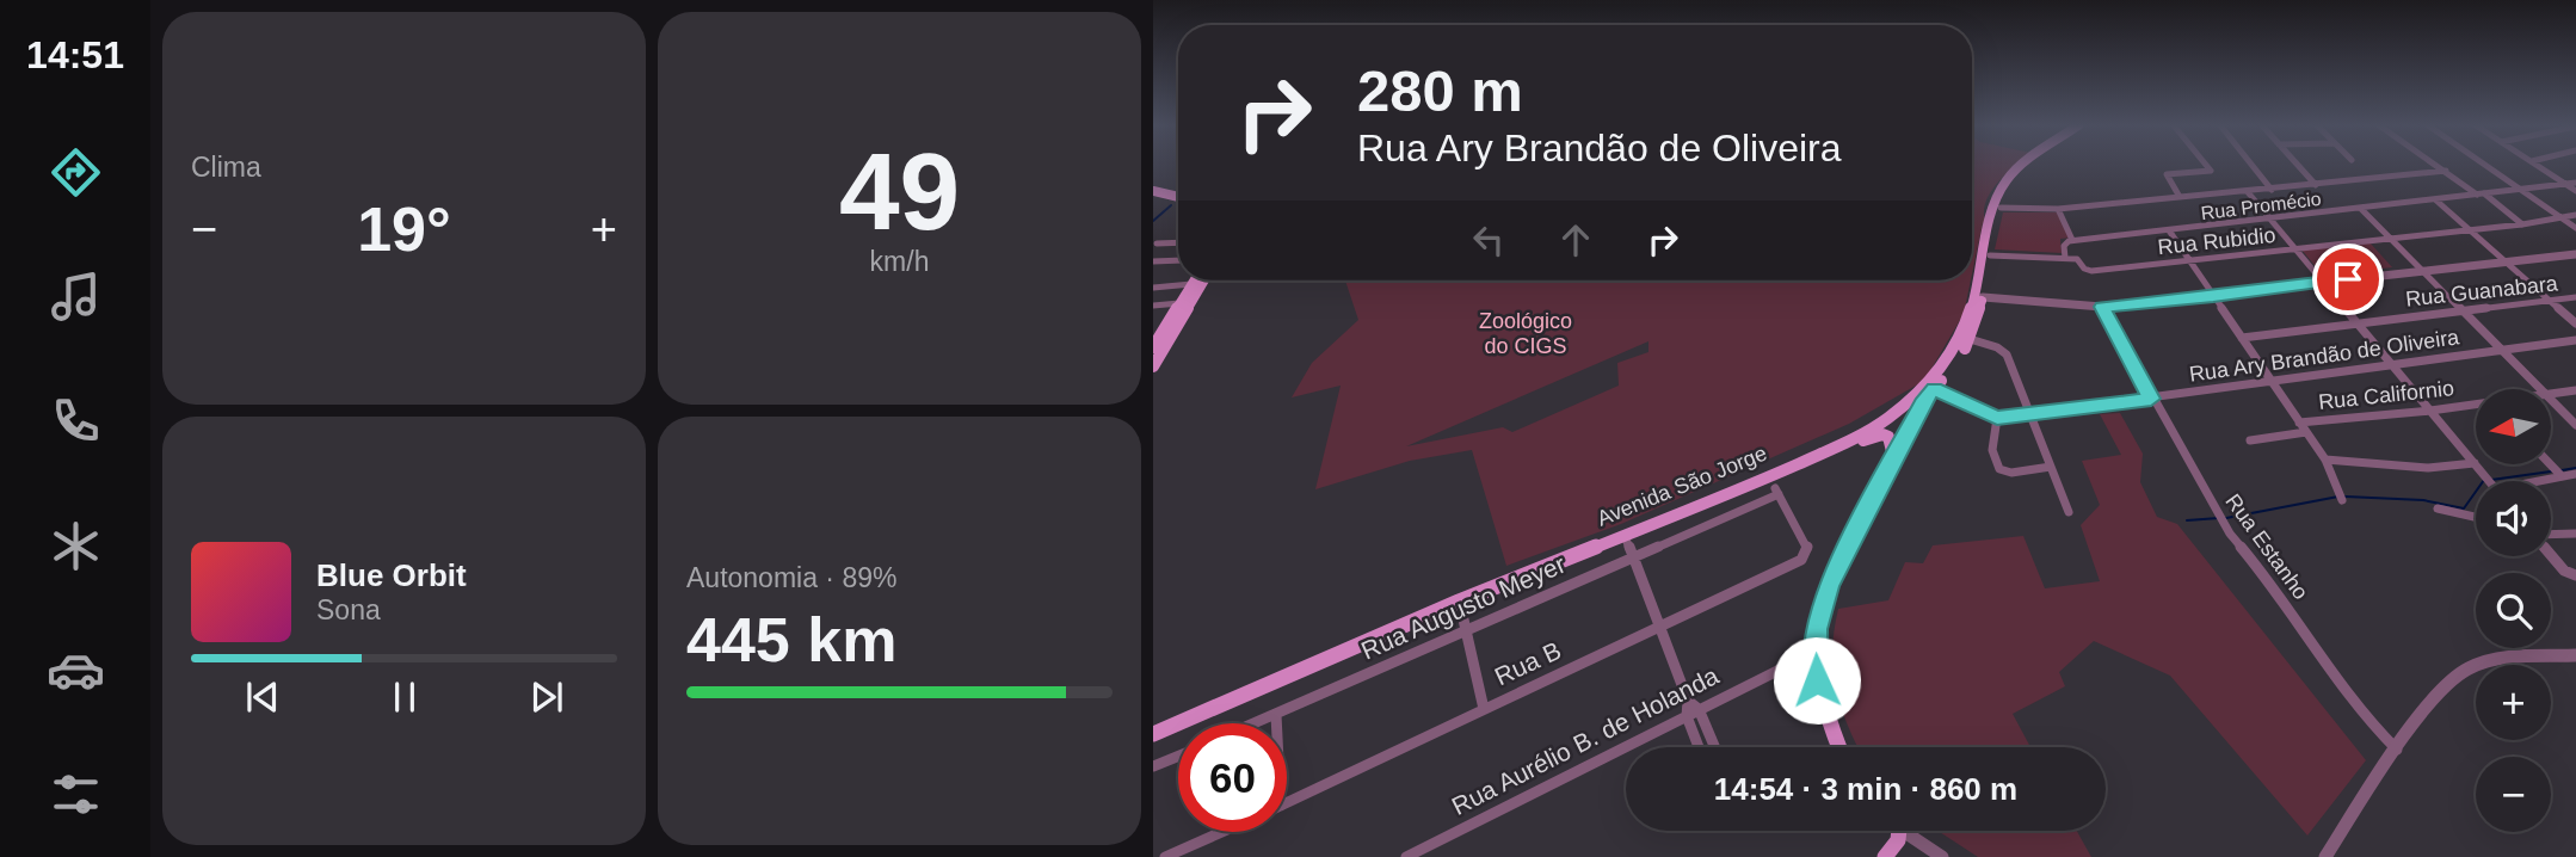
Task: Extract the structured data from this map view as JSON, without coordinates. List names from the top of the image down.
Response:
{
  "streets": {
    "main road": ["Avenida São Jorge"],
    "street": [
      "Rua Promécio",
      "Rua Rubidio",
      "Rua Guanabara",
      "Rua Ary Brandão de Oliveira",
      "Rua Californio",
      "Rua Estanho",
      "Rua Augusto Meyer",
      "Rua B",
      "Rua Aurélio B. de Holanda"
    ]
  },
  "crossings": [
    ["Rua Ary Brandão de Oliveira", "Rua Estanho"],
    ["Rua Augusto Meyer", "Rua B"]
  ],
  "parks": ["Zoológico do CIGS"],
  "north": "left",
  "page": {
    "tabs": "14:51",
    "tile": [
      "Clima",
      ["49", "km/h"],
      ["Autonomia · 89%", "445 km"]
    ],
    "turn": ["280 m", "Rua Ary Brandão de Oliveira"],
    "heat": ["−", "19°", "+"],
    "map_buttons": ["+", "−"],
    "song": ["Blue Orbit", "Sona"],
    "limit": "60",
    "trip": "14:54 · 3 min · 860 m"
  }
}
